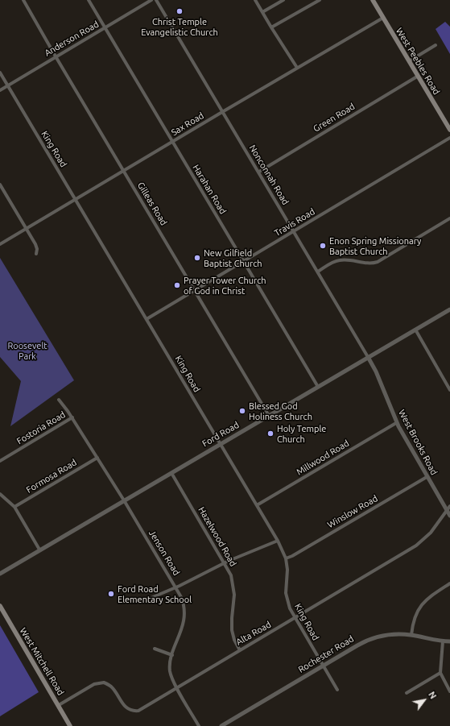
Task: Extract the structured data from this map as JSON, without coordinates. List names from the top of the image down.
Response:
{
  "streets": {
    "main road": ["West Peebles Road", "West Mitchell Road"],
    "street": [
      "Anderson Road",
      "Green Road",
      "Sax Road",
      "King Road",
      "Nonconnah Road",
      "Harahan Road",
      "Gilleas Road",
      "Travis Road",
      "Fostoria Road",
      "Ford Road",
      "West Brooks Road",
      "Millwood Road",
      "Formosa Road",
      "Winslow Road",
      "Hazelwood Road",
      "Jenson Road",
      "Alta Road",
      "Rochester Road"
    ]
  },
  "crossings": [
    ["Anderson Road", "King Road"],
    ["Anderson Road", "Harahan Road"],
    ["Anderson Road", "Gilleas Road"],
    ["West Peebles Road", "Green Road"],
    ["West Peebles Road", "Sax Road"],
    ["Green Road", "Nonconnah Road"],
    ["Sax Road", "King Road"],
    ["Sax Road", "Nonconnah Road"],
    ["Sax Road", "Harahan Road"],
    ["Sax Road", "Gilleas Road"],
    ["King Road", "Travis Road"],
    ["King Road", "Ford Road"],
    ["King Road", "Millwood Road"],
    ["King Road", "Winslow Road"],
    ["King Road", "Alta Road"],
    ["King Road", "Rochester Road"],
    ["Nonconnah Road", "Travis Road"],
    ["Nonconnah Road", "Ford Road"],
    ["Nonconnah Road", "West Brooks Road"],
    ["Harahan Road", "Travis Road"],
    ["Harahan Road", "Ford Road"],
    ["Gilleas Road", "Travis Road"],
    ["Gilleas Road", "Ford Road"],
    ["Fostoria Road", "Jenson Road"],
    ["Ford Road", "West Brooks Road"],
    ["Ford Road", "Hazelwood Road"],
    ["Ford Road", "Jenson Road"],
    ["West Brooks Road", "Millwood Road"],
    ["West Brooks Road", "Winslow Road"],
    ["West Brooks Road", "Alta Road"],
    ["Formosa Road", "Jenson Road"],
    ["Hazelwood Road", "Alta Road"],
    ["Jenson Road", "Alta Road"],
    ["Alta Road", "West Mitchell Road"]
  ],
  "parks": ["Roosevelt Park"],
  "places": [
    "Christ Temple Evangelistic Church",
    "Enon Spring Missionary Baptist Church",
    "New Gilfield Baptist Church",
    "Prayer Tower Church of God in Christ",
    "Blessed God Holiness Church",
    "Holy Temple Church",
    "Ford Road Elementary School"
  ],
  "north": "top right"
}
